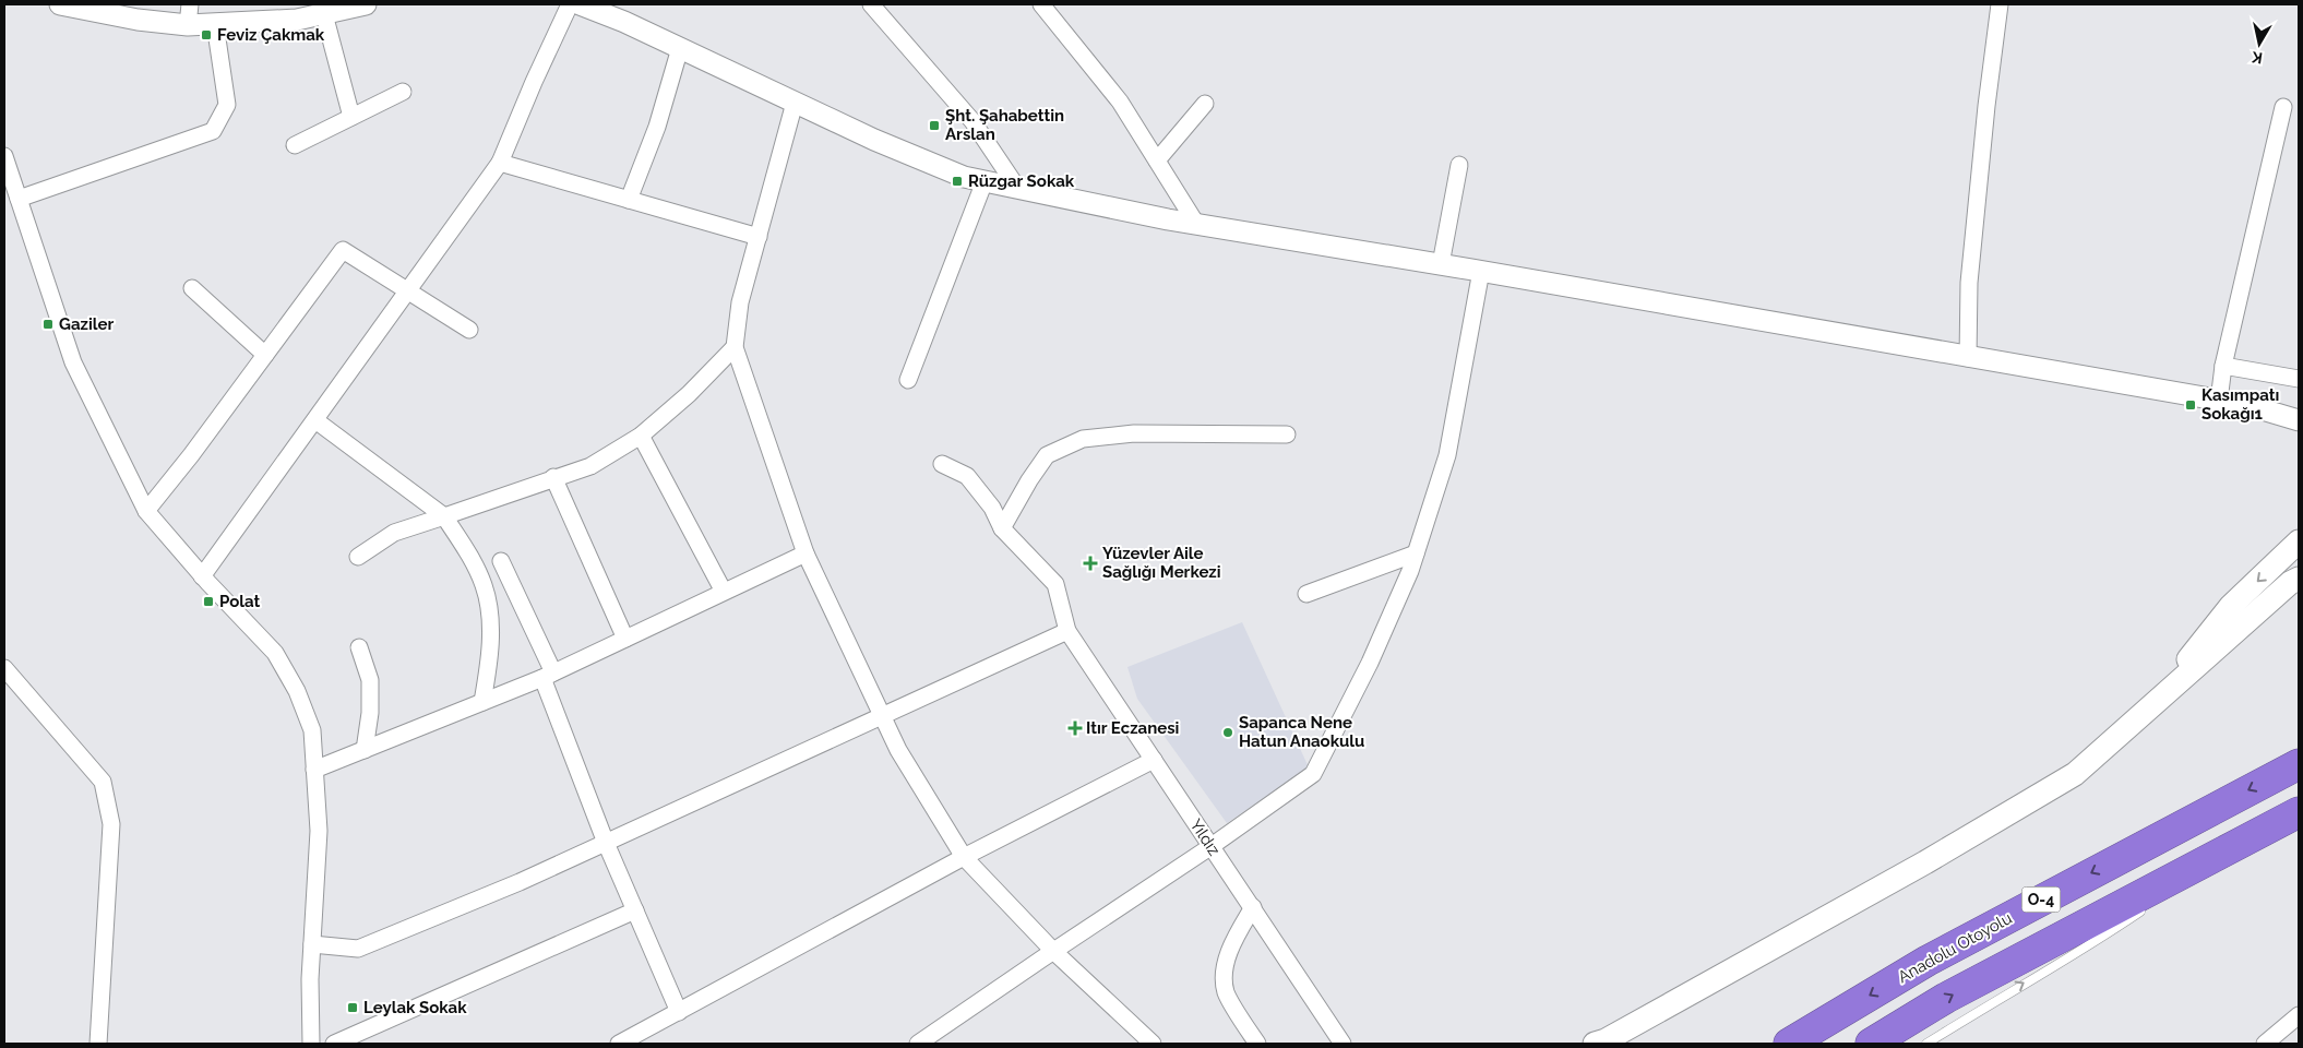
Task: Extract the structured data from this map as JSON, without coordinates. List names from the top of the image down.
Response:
{
  "streets": {
    "highway": ["O-4", "Anadolu Otoyolu"],
    "street": ["Yıldız"]
  },
  "places": {
    "transit": [
      "Feviz Çakmak",
      "Şht. Şahabettin Arslan",
      "Rüzgar Sokak",
      "Gaziler",
      "Kasımpatı Sokağı1",
      "Polat",
      "Leylak Sokak"
    ],
    "health": ["Yüzevler Aile Sağlığı Merkezi", "Itır Eczanesi"],
    "other": ["Sapanca Nene Hatun Anaokulu"]
  },
  "north": "bottom"
}
